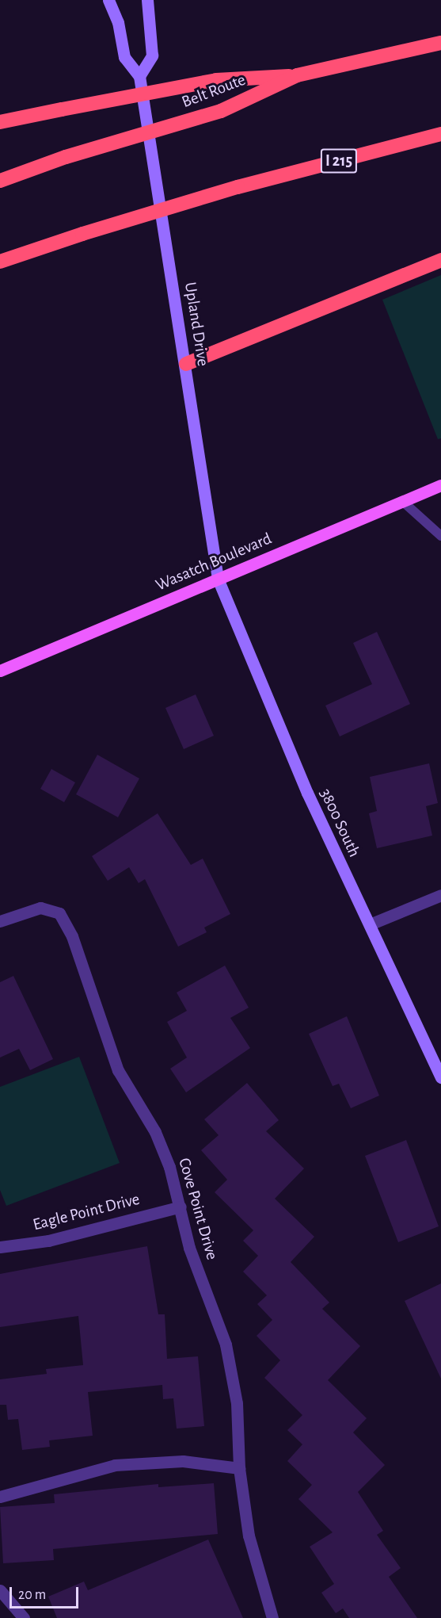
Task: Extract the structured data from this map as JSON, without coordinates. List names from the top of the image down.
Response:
{
  "streets": {
    "highway": ["Belt Route", "I 215"],
    "main road": ["Wasatch Boulevard"],
    "street": [
      "Upland Drive",
      "3800 South",
      "Cove Point Drive",
      "Eagle Point Drive"
    ]
  },
  "crossings": [
    ["Upland Drive", "Wasatch Boulevard"],
    ["Upland Drive", "3800 South"],
    ["Wasatch Boulevard", "3800 South"],
    ["Cove Point Drive", "Eagle Point Drive"]
  ],
  "scale_bar": "20 m"
}
